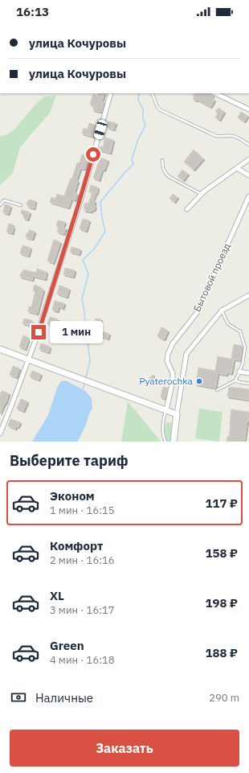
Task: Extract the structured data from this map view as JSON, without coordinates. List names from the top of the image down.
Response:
{
  "streets": {
    "street": ["Бытовой проезд"]
  },
  "places": ["Pyaterochka"],
  "page": {
    "status": "16:13",
    "banner": ["улица Кочуровы", "улица Кочуровы"],
    "bubble": "1 мин",
    "heading": "Выберите тариф",
    "list": [
      {
        "name": "Эконом",
        "note": "1 мин · 16:15",
        "value": "117 ₽"
      },
      {
        "name": "Комфорт",
        "note": "2 мин · 16:16",
        "value": "158 ₽"
      },
      {
        "name": "XL",
        "note": "3 мин · 16:17",
        "value": "198 ₽"
      },
      {
        "name": "Green",
        "note": "4 мин · 16:18",
        "value": "188 ₽"
      }
    ],
    "pay": ["Наличные", "290 m"],
    "buttons": "Заказать"
  }
}
